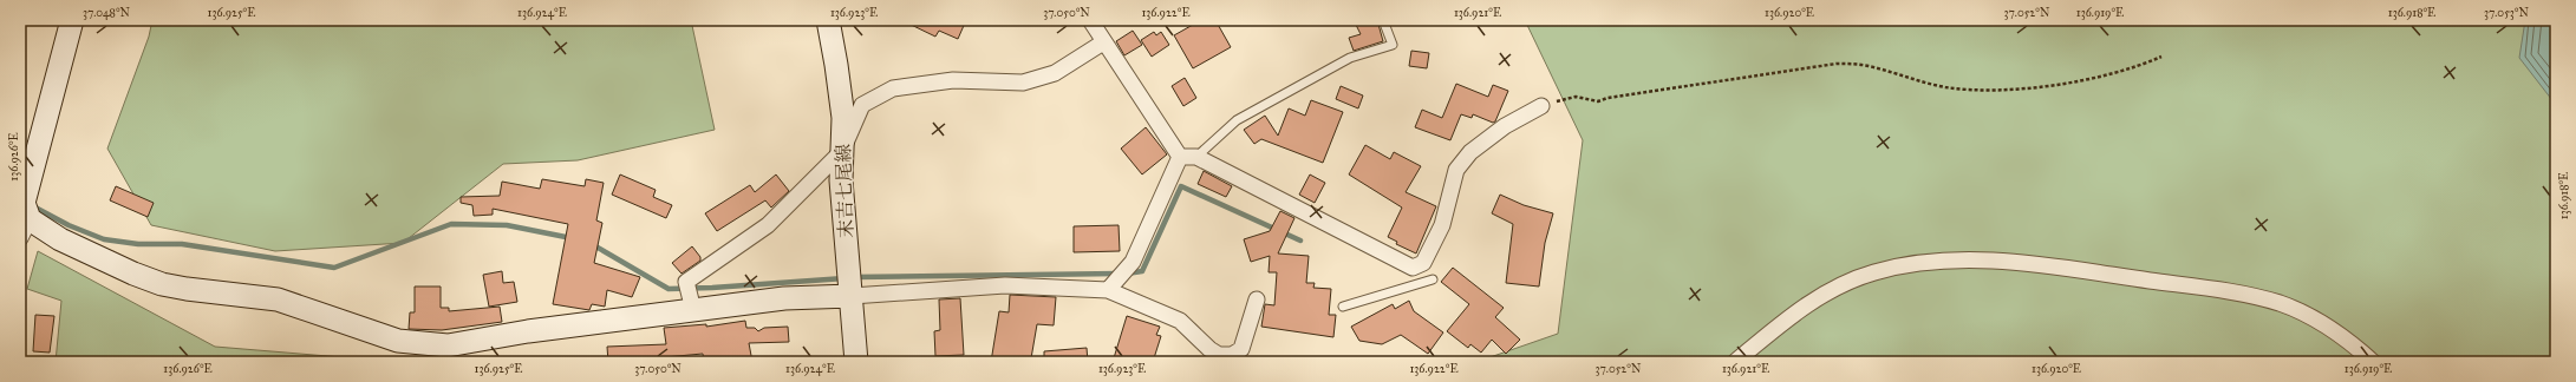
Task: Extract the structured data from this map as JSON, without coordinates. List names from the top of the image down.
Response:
{
  "streets": {
    "street": ["末吉七尾線"]
  },
  "coordinates": [
    "37.048°N",
    "136.925°E",
    "136.924°E",
    "136.923°E",
    "37.050°N",
    "136.922°E",
    "136.921°E",
    "136.920°E",
    "37.052°N",
    "136.919°E",
    "136.918°E",
    "37.053°N",
    "136.926°E"
  ]
}
